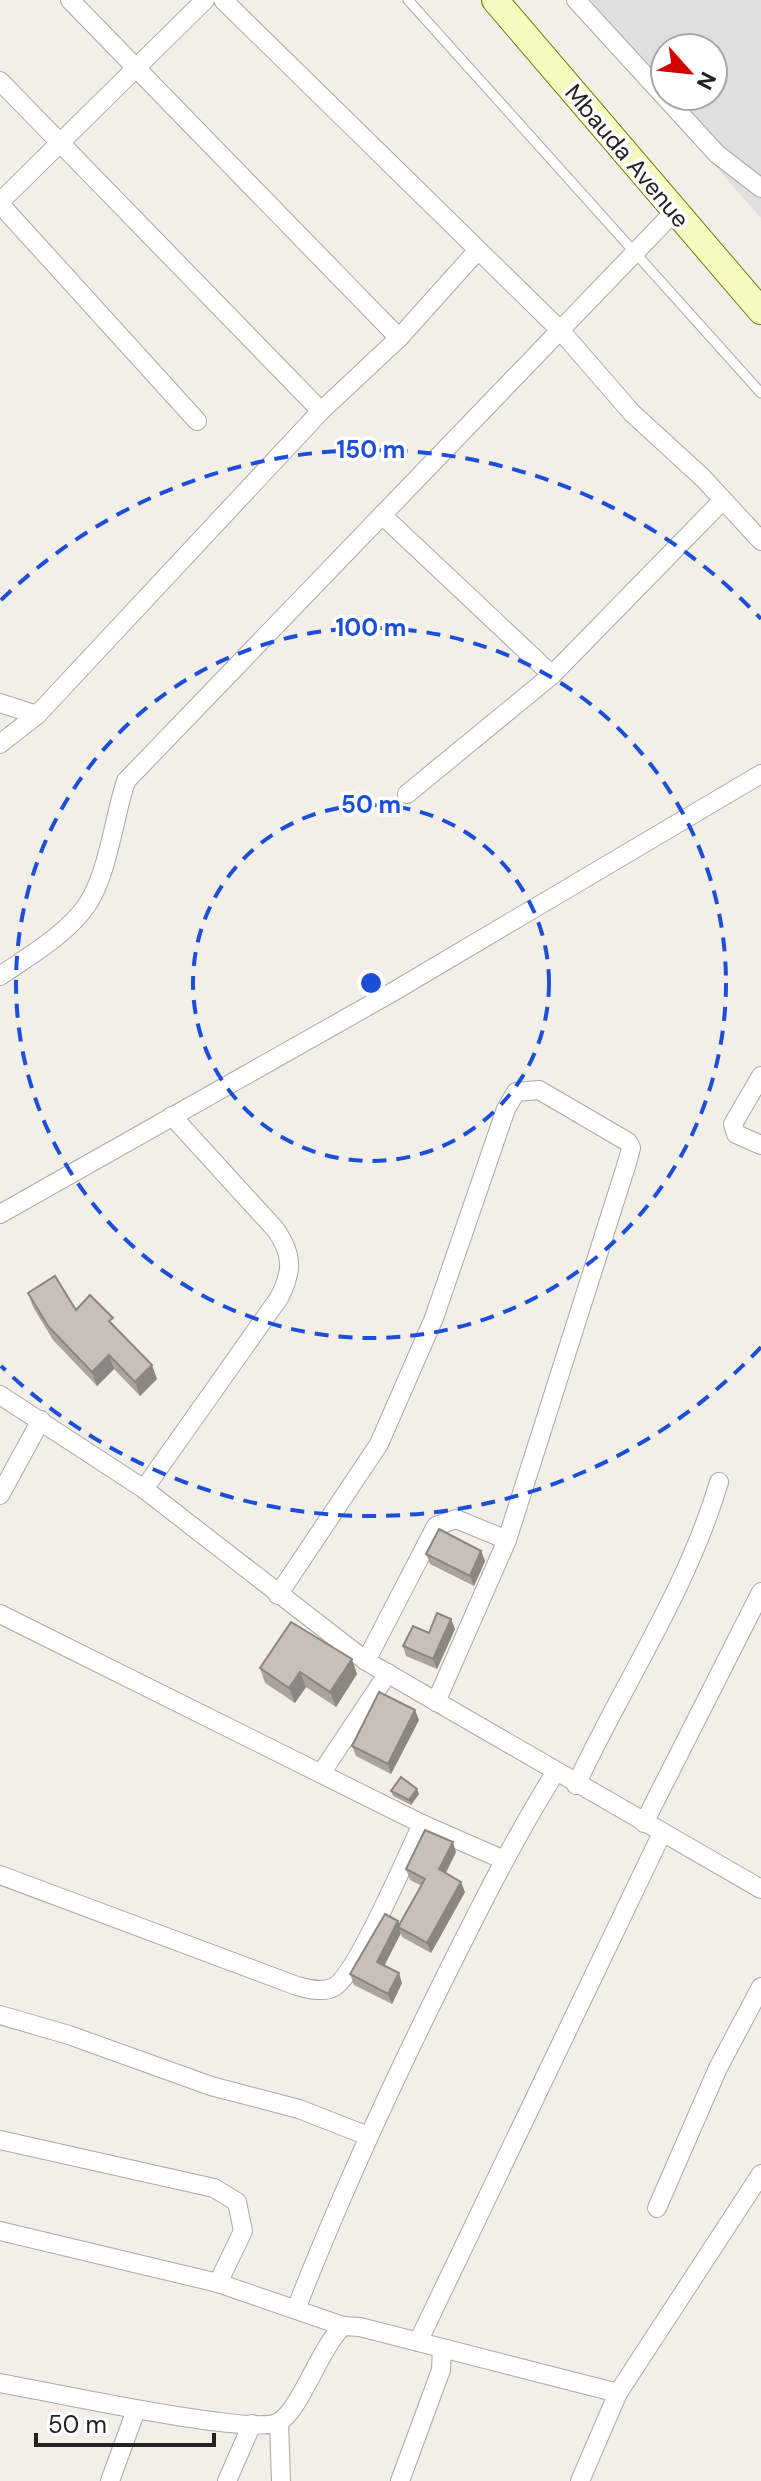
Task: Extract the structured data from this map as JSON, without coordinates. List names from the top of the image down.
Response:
{
  "streets": {
    "street": ["Mbauda Avenue"]
  },
  "scale_bar": "50 m",
  "north": "bottom right",
  "rings": ["150 m", "100 m", "50 m"]
}
